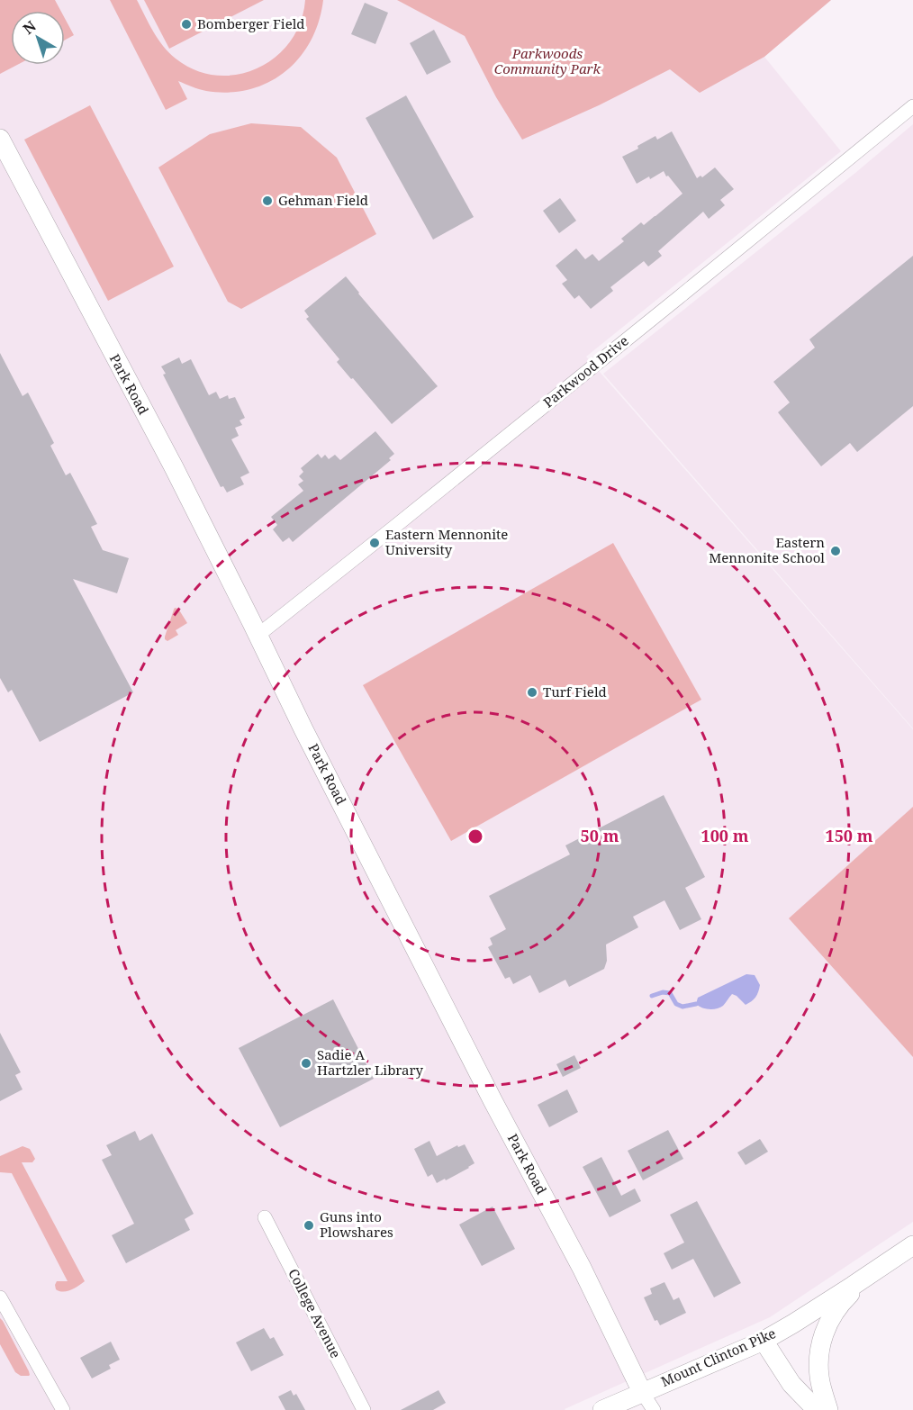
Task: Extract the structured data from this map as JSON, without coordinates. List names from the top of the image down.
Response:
{
  "streets": {
    "street": [
      "Parkwood Drive",
      "Park Road",
      "College Avenue",
      "Mount Clinton Pike"
    ]
  },
  "crossings": [
    ["Parkwood Drive", "Park Road"],
    ["Park Road", "Mount Clinton Pike"]
  ],
  "parks": ["Parkwoods Community Park"],
  "places": [
    "Bomberger Field",
    "Gehman Field",
    "Eastern Mennonite University",
    "Eastern Mennonite School",
    "Turf Field",
    "Sadie A Hartzler Library",
    "Guns into Plowshares"
  ],
  "north": "top left",
  "rings": ["50 m", "100 m", "150 m"]
}
